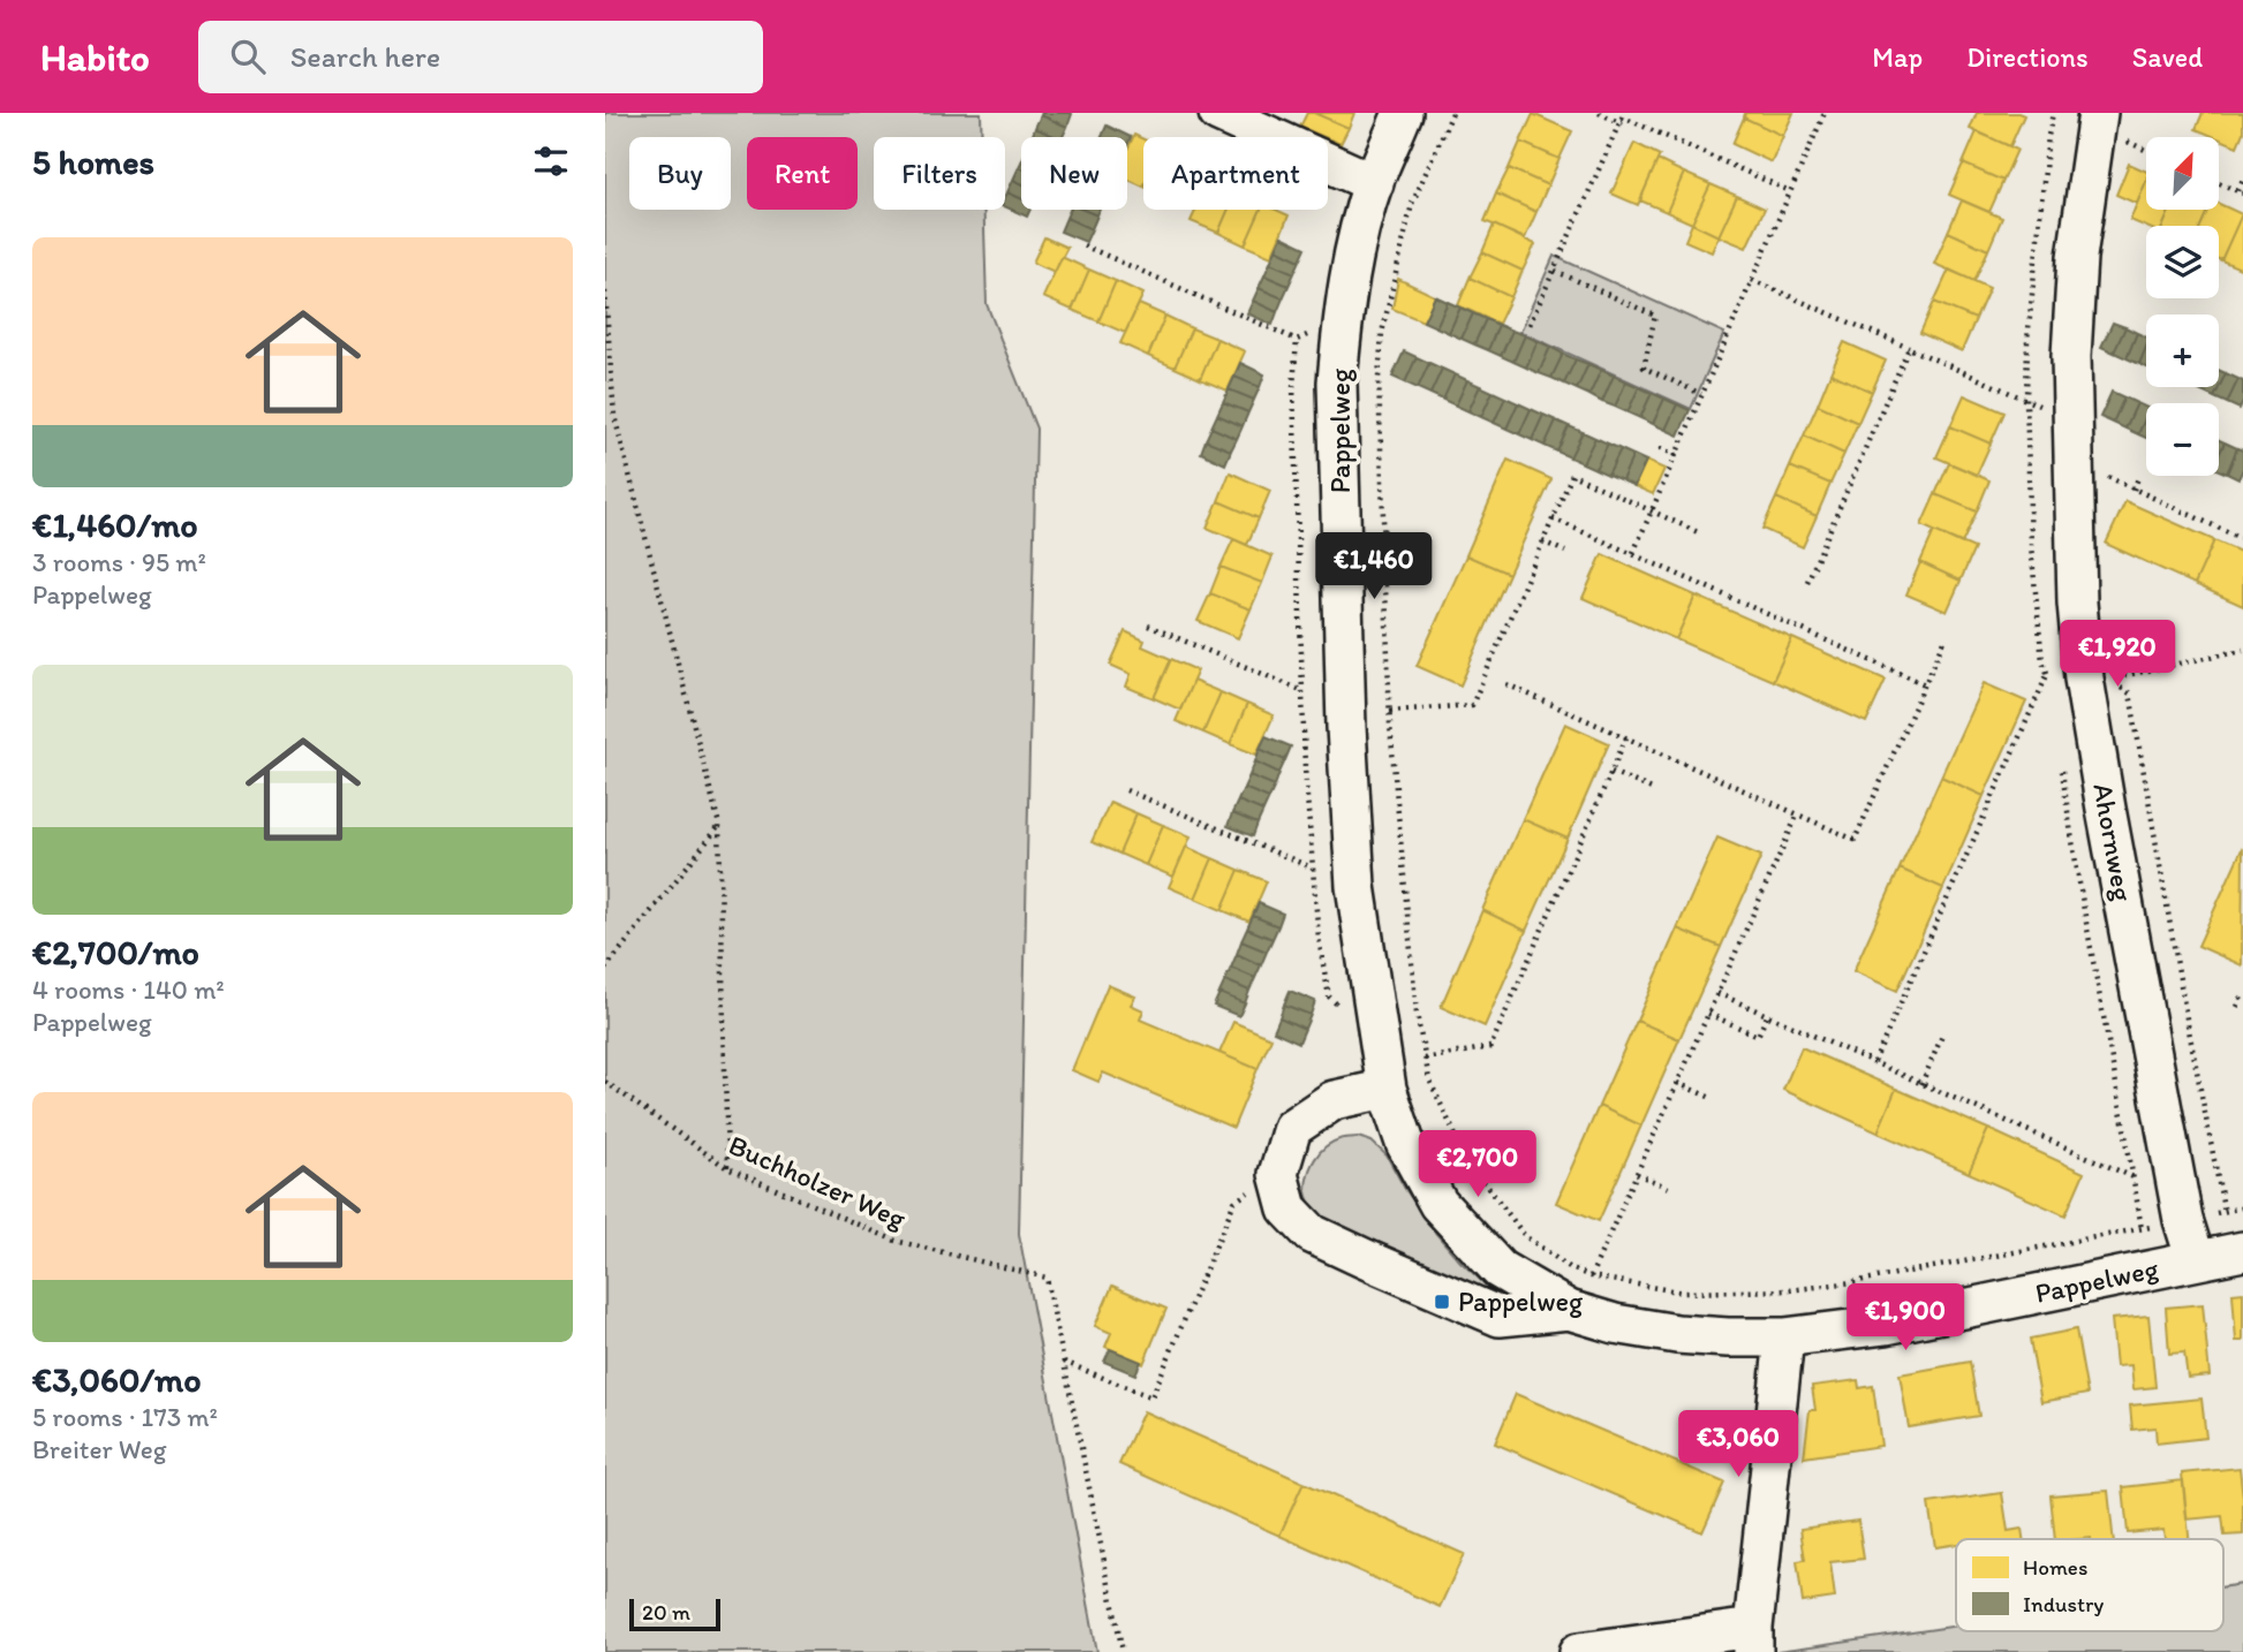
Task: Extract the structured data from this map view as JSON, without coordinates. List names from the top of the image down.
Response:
{
  "streets": {
    "street": ["Pappelweg", "Ahornweg"],
    "path": ["Buchholzer Weg"]
  },
  "crossings": [
    ["Pappelweg", "Ahornweg"]
  ],
  "places": {
    "transit": ["Pappelweg"]
  },
  "legend": ["Homes", "Industry"],
  "scale_bar": "20 m",
  "north": "top right",
  "page": {
    "header": "Habito",
    "search": "Search here",
    "nav": ["Map", "Directions", "Saved"],
    "heading": "5 homes",
    "map_buttons": ["+", "−"],
    "chip": [
      "Buy",
      "Rent",
      "Filters",
      "New",
      "Apartment"
    ],
    "list": [
      {
        "name": "€1,460/mo",
        "note": "3 rooms · 95 m² · Pappelweg"
      },
      {
        "name": "€2,700/mo",
        "note": "4 rooms · 140 m² · Pappelweg"
      },
      {
        "name": "€3,060/mo",
        "note": "5 rooms · 173 m² · Breiter Weg"
      }
    ],
    "price": [
      "€1,460",
      "€1,920",
      "€2,700",
      "€1,900",
      "€3,060"
    ],
    "scale": "20 m"
  }
}
